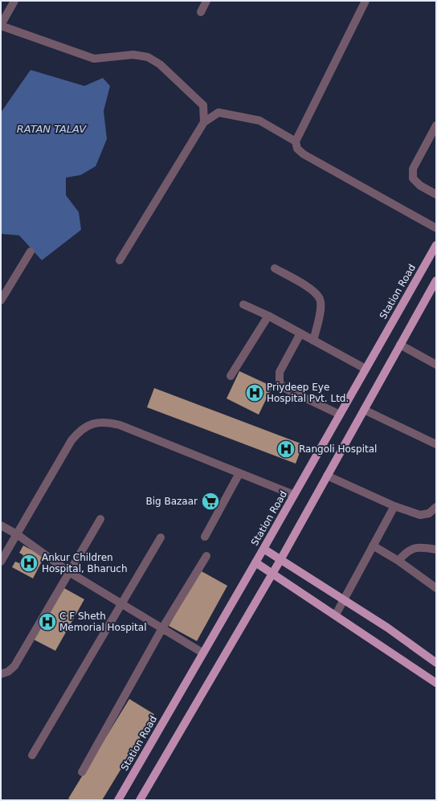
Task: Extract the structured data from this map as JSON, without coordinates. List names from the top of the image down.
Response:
{
  "streets": {
    "main road": ["Station Road"]
  },
  "water": ["RATAN TALAV"],
  "places": {
    "hospital": [
      "Priydeep Eye Hospital Pvt. Ltd.",
      "Rangoli Hospital",
      "Ankur Children Hospital, Bharuch",
      "C F Sheth Memorial Hospital"
    ],
    "supermarket": ["Big Bazaar"]
  }
}
